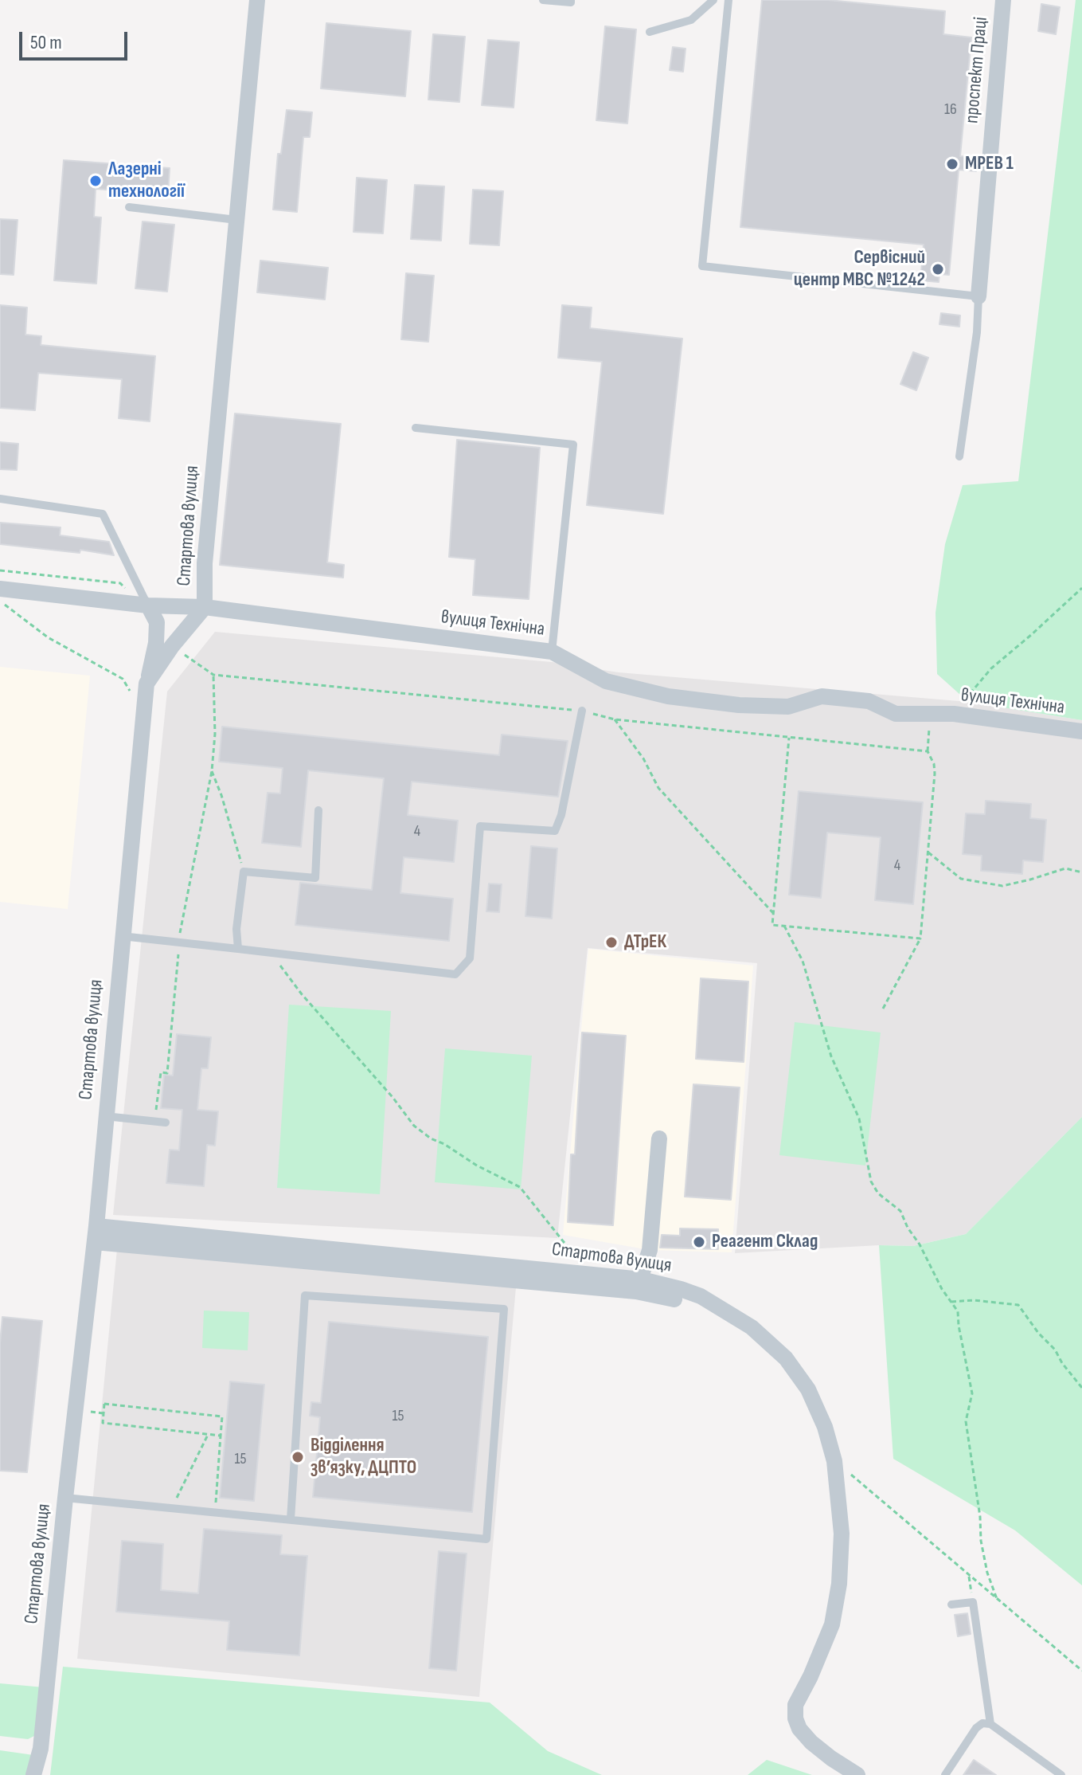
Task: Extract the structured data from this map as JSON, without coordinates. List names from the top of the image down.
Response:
{
  "streets": {
    "street": ["проспект Праці", "Стартова вулиця", "вулиця Технічна"]
  },
  "crossings": [
    ["Стартова вулиця", "вулиця Технічна"]
  ],
  "places": [
    "МРЕВ 1",
    "Лазерні технології",
    "Сервісний центр МВС №1242",
    "ДТрЕК",
    "Реагент Склад",
    "Відділення зв’язку, ДЦПТО"
  ],
  "house_numbers": [
    "16",
    "4",
    "4",
    "15",
    "15"
  ],
  "scale_bar": "50 m"
}
